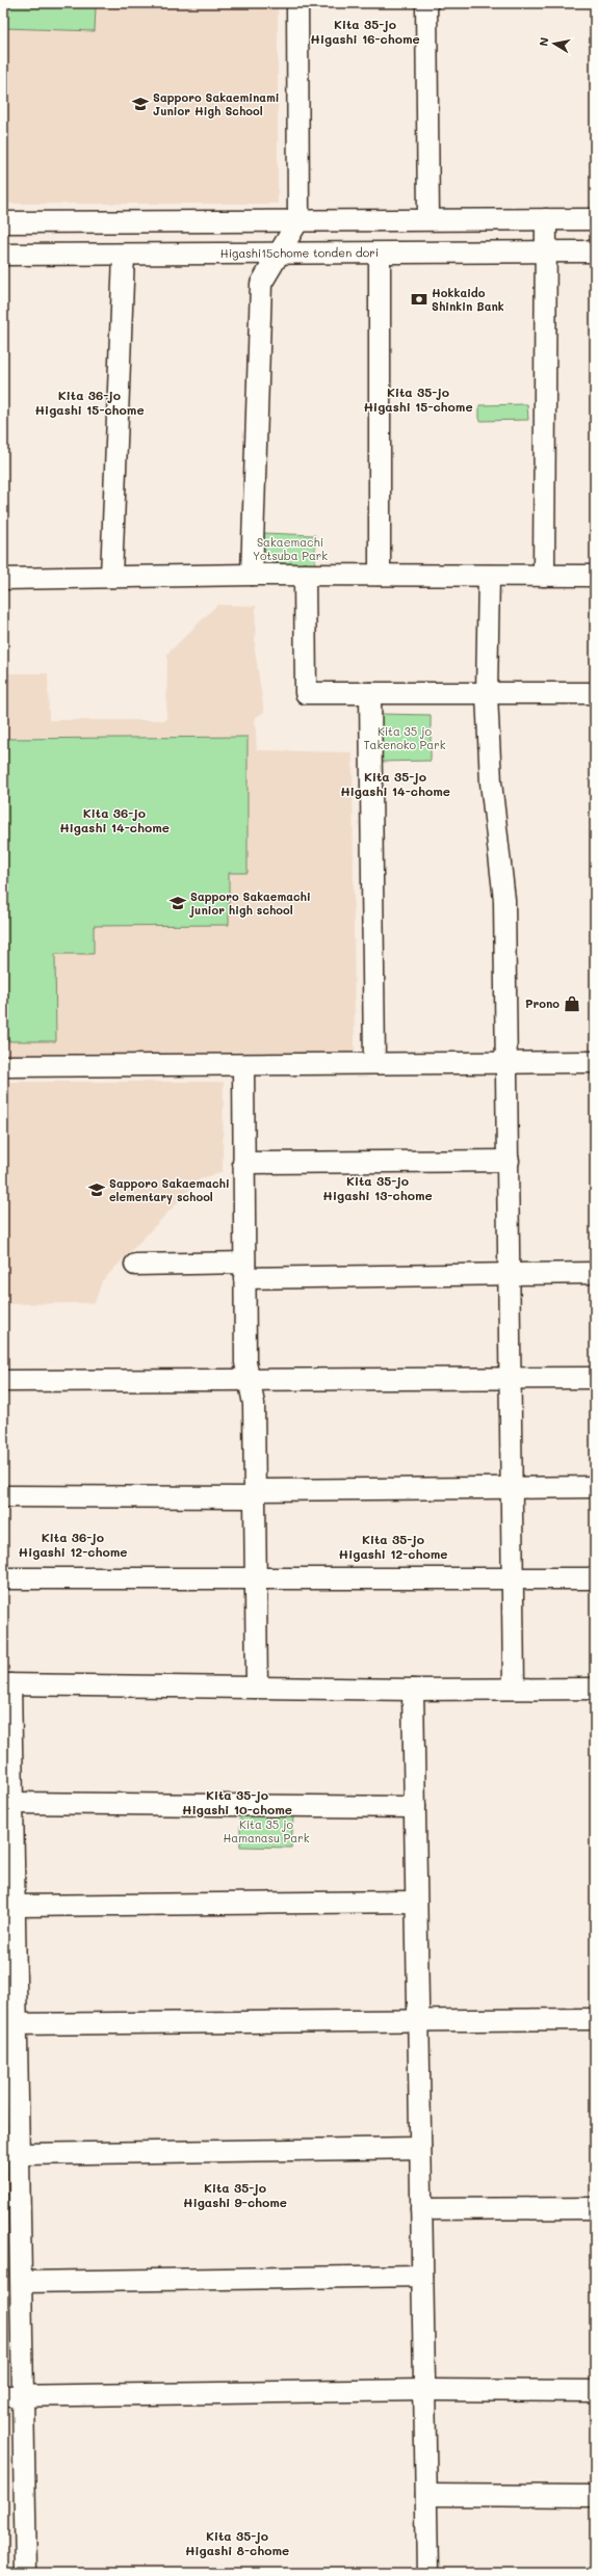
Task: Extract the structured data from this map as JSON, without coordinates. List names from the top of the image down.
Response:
{
  "streets": {
    "street": ["Higashi15chome tonden dori"]
  },
  "districts": [
    "Kita 35-jo Higashi 16-chome",
    "Kita 35-jo Higashi 15-chome",
    "Kita 36-jo Higashi 15-chome",
    "Kita 35-jo Higashi 14-chome",
    "Kita 36-jo Higashi 14-chome",
    "Kita 35-jo Higashi 13-chome",
    "Kita 36-jo Higashi 12-chome",
    "Kita 35-jo Higashi 12-chome",
    "Kita 35-jo Higashi 10-chome",
    "Kita 35-jo Higashi 9-chome",
    "Kita 35-jo Higashi 8-chome"
  ],
  "parks": ["Sakaemachi Yotsuba Park", "Kita 35 jo Takenoko Park", "Kita 35 jo Hamanasu Park"],
  "places": {
    "school or university": ["Sapporo Sakaeminami Junior High School", "Sapporo Sakaemachi junior high school", "Sapporo Sakaemachi elementary school"],
    "bank": ["Hokkaido Shinkin Bank"],
    "shop": ["Prono"]
  },
  "north": "left"
}
